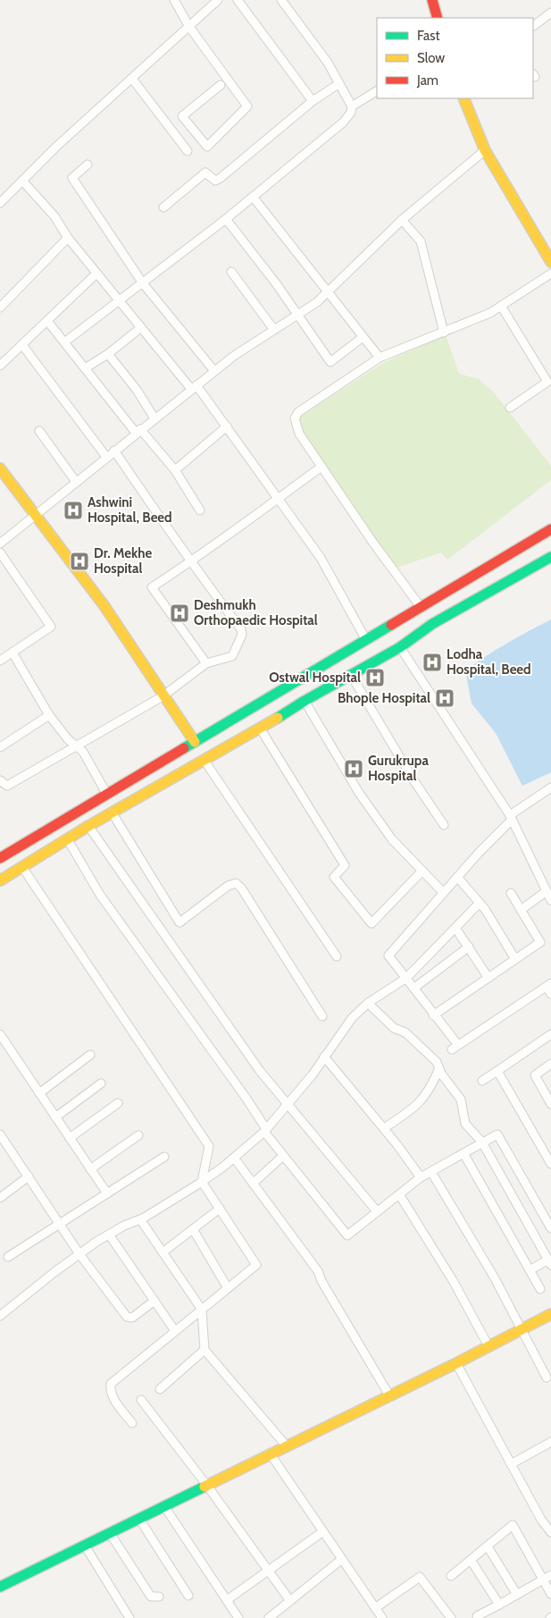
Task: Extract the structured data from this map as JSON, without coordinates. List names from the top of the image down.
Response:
{
  "places": {
    "hospital": [
      "Ashwini Hospital, Beed",
      "Dr. Mekhe Hospital",
      "Deshmukh Orthopaedic Hospital",
      "Lodha Hospital, Beed",
      "Ostwal Hospital",
      "Bhople Hospital",
      "Gurukrupa Hospital"
    ]
  },
  "legend": ["Fast", "Slow", "Jam"]
}
